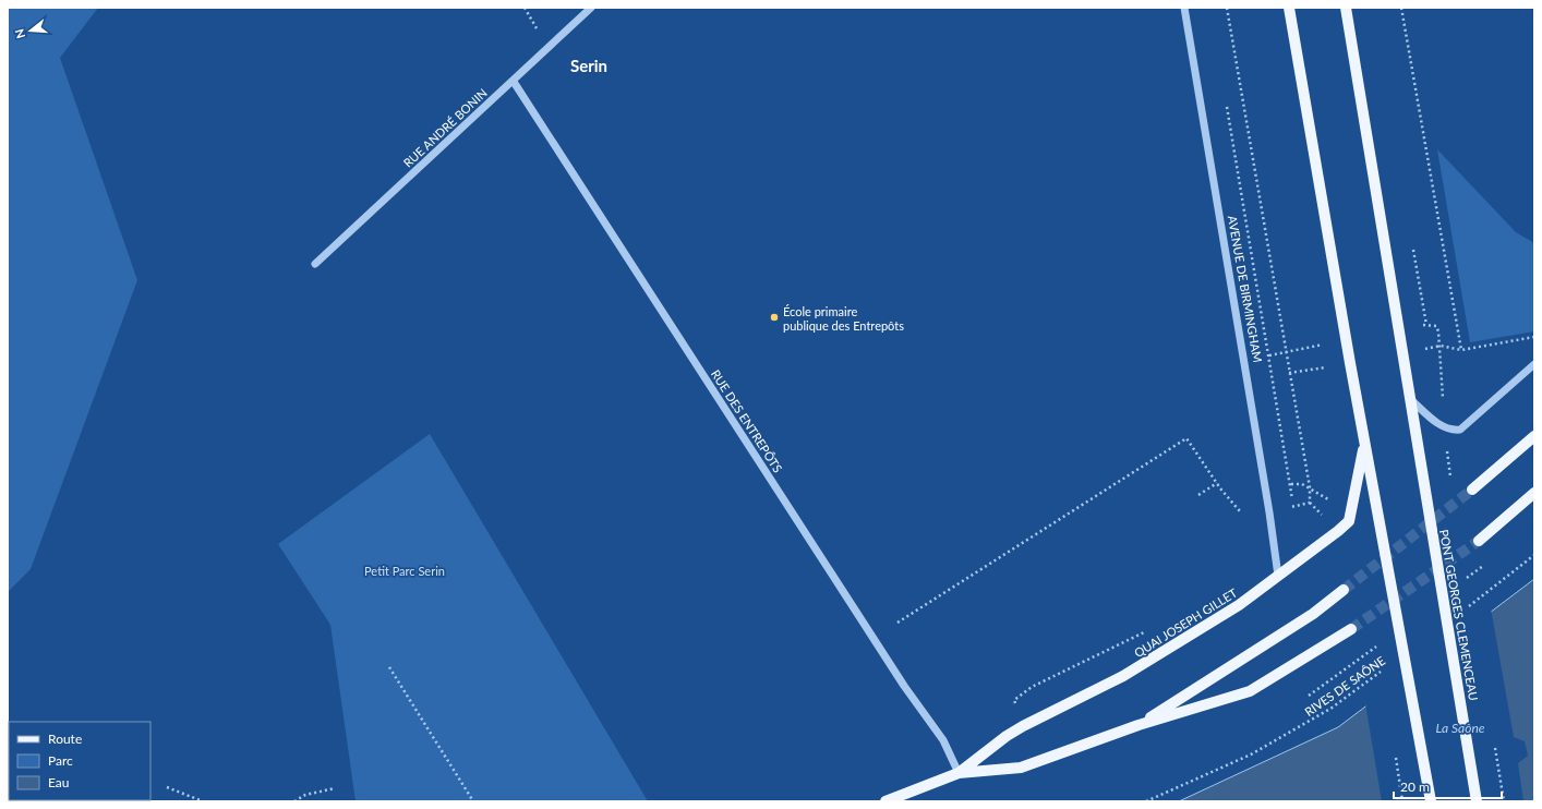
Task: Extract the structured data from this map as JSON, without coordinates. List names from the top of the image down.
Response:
{
  "streets": {
    "main road": ["PONT GEORGES CLEMENCEAU", "QUAI JOSEPH GILLET"],
    "street": ["RUE ANDRÉ BONIN", "AVENUE DE BIRMINGHAM", "RUE DES ENTREPÔTS"],
    "path": ["RIVES DE SAÔNE"]
  },
  "crossings": [
    ["RUE ANDRÉ BONIN", "RUE DES ENTREPÔTS"],
    ["AVENUE DE BIRMINGHAM", "QUAI JOSEPH GILLET"],
    ["RUE DES ENTREPÔTS", "QUAI JOSEPH GILLET"]
  ],
  "districts": ["Serin"],
  "water": ["La Saône"],
  "parks": ["Petit Parc Serin"],
  "places": ["École primaire publique des Entrepôts"],
  "legend": ["Route", "Parc", "Eau"],
  "scale_bar": "20 m",
  "north": "left"
}
